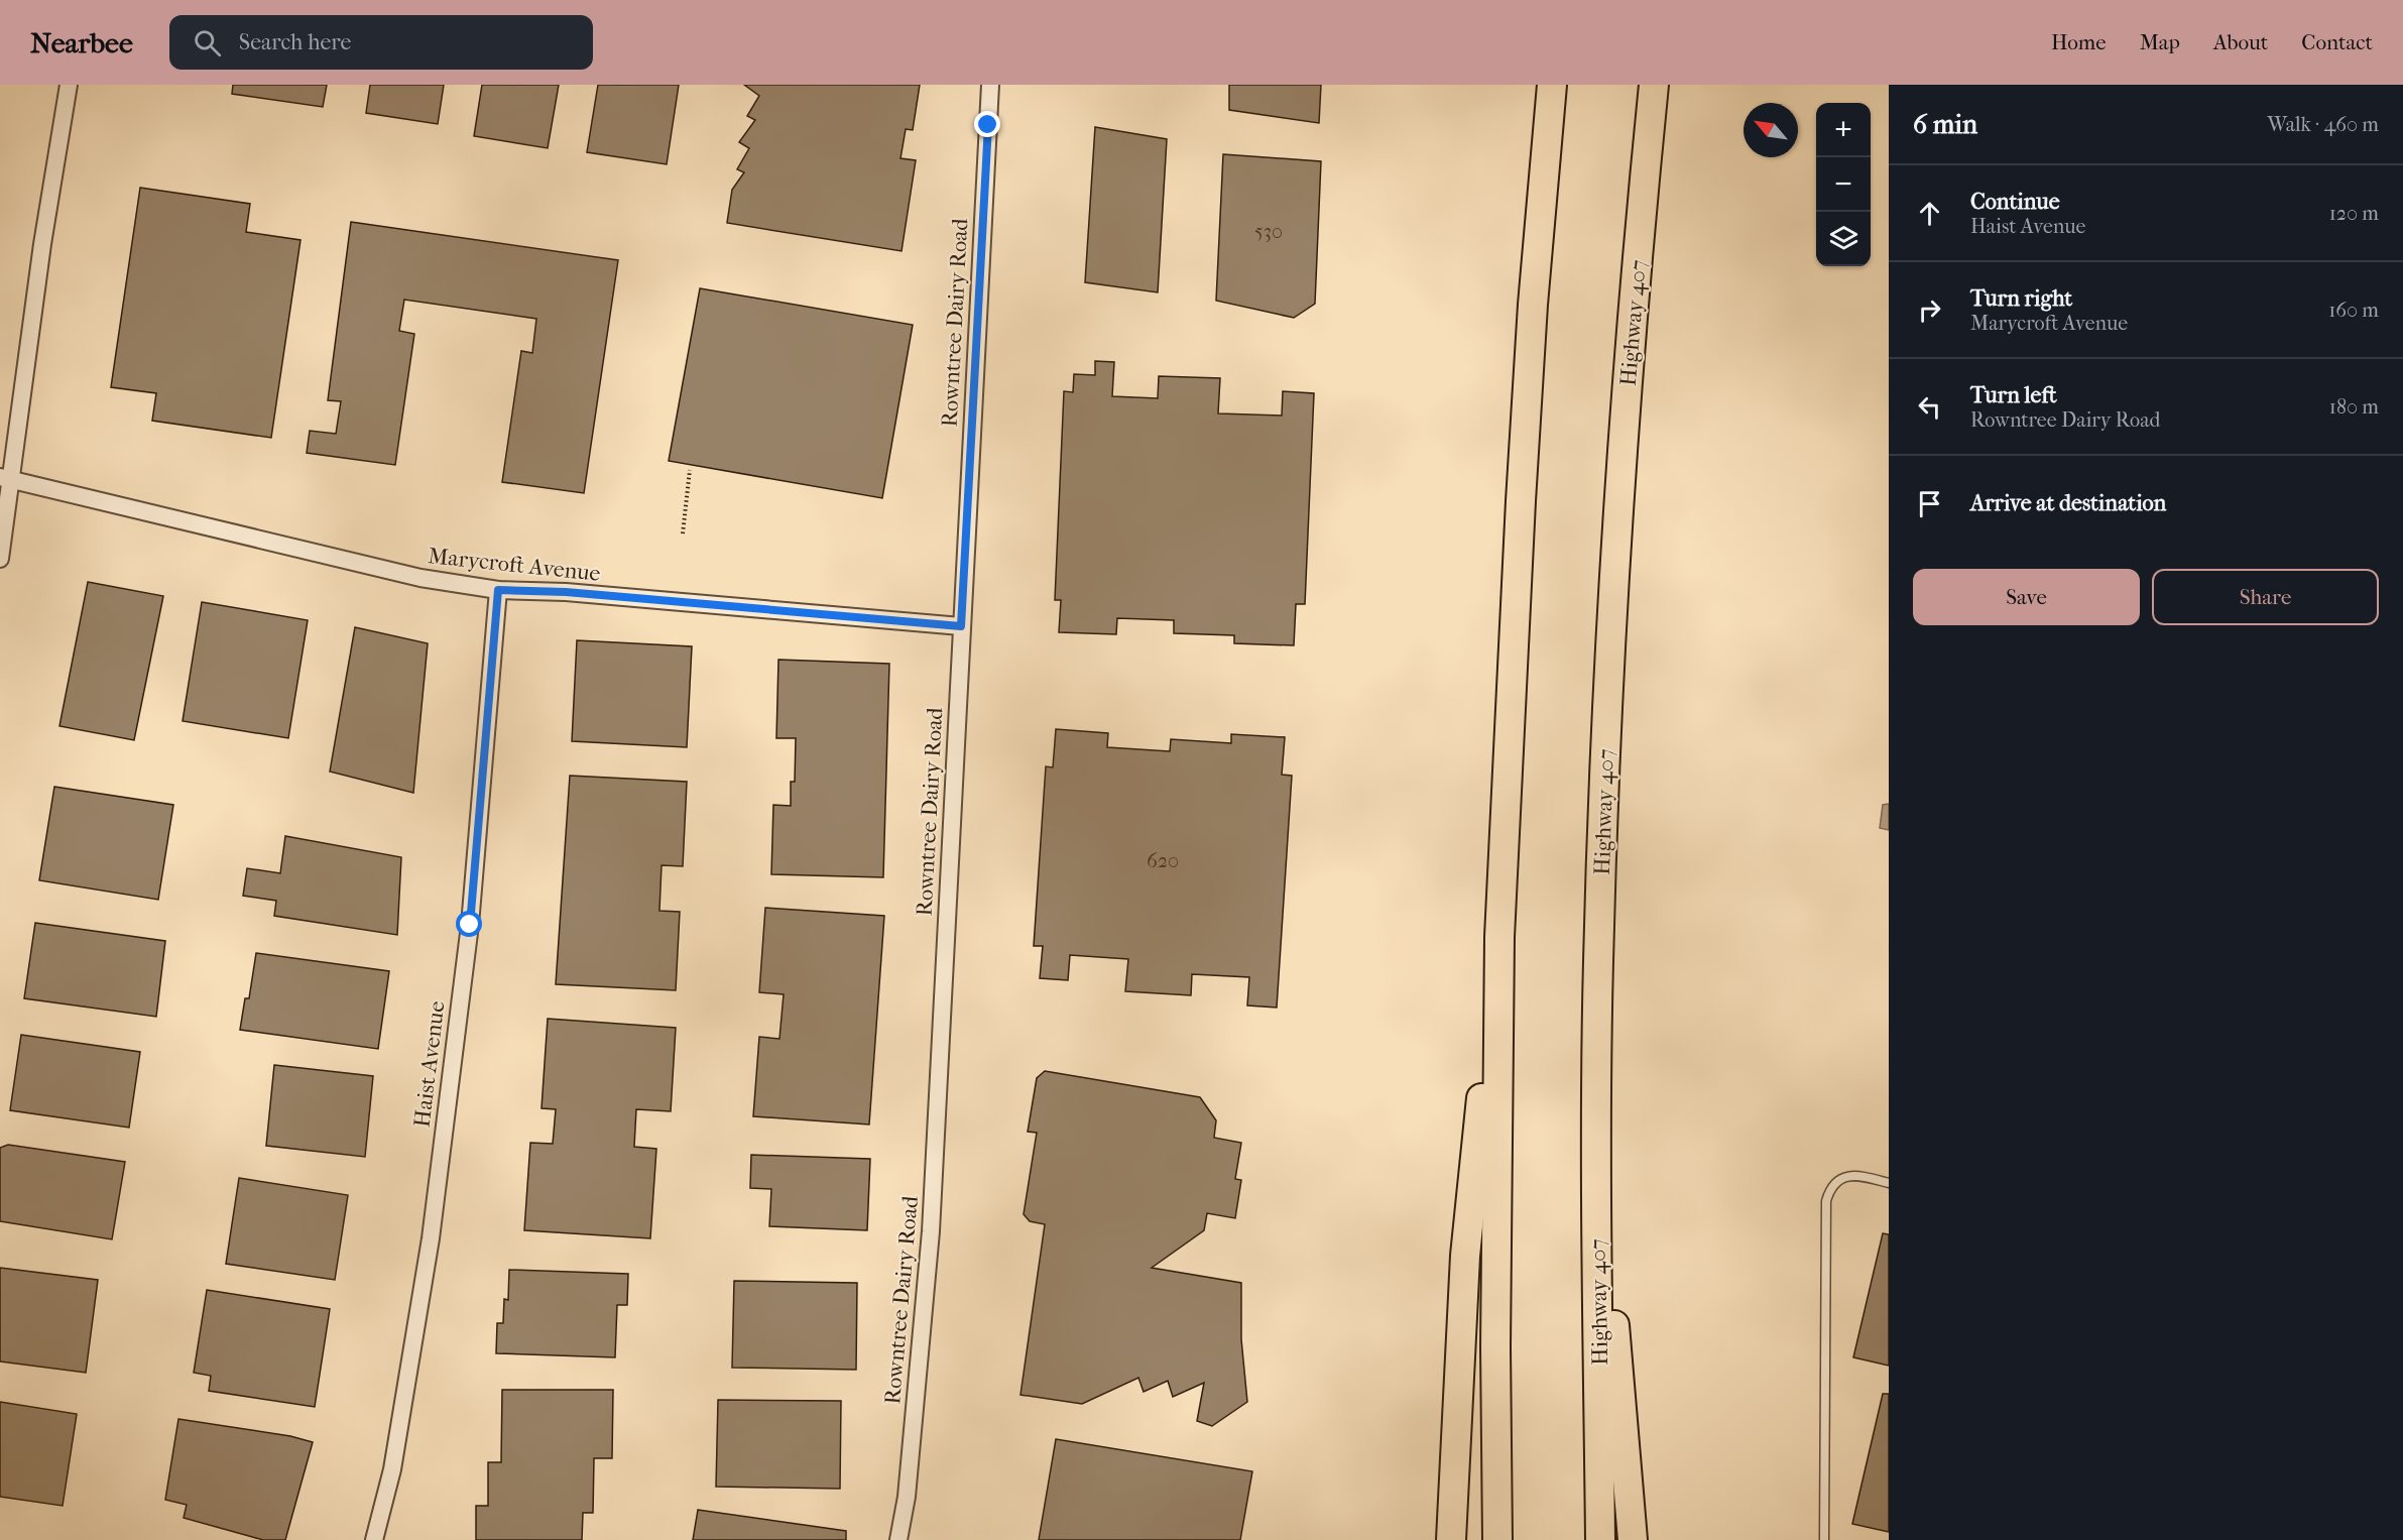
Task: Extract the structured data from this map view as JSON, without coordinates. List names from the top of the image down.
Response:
{
  "streets": {
    "highway": ["Highway 407"],
    "street": ["Rowntree Dairy Road", "Marycroft Avenue", "Haist Avenue"]
  },
  "crossings": [
    ["Rowntree Dairy Road", "Marycroft Avenue"],
    ["Marycroft Avenue", "Haist Avenue"]
  ],
  "house_numbers": ["530", "620"],
  "north": "top left",
  "page": {
    "header": "Nearbee",
    "search": "Search here",
    "nav": [
      "Home",
      "Map",
      "About",
      "Contact"
    ],
    "heading": ["6 min", "Walk · 460 m"],
    "map_buttons": ["+", "−"],
    "list": [
      ["Continue", "Haist Avenue", "120 m"],
      ["Turn right", "Marycroft Avenue", "160 m"],
      ["Turn left", "Rowntree Dairy Road", "180 m"],
      "Arrive at destination"
    ],
    "buttons": ["Save", "Share"]
  }
}
